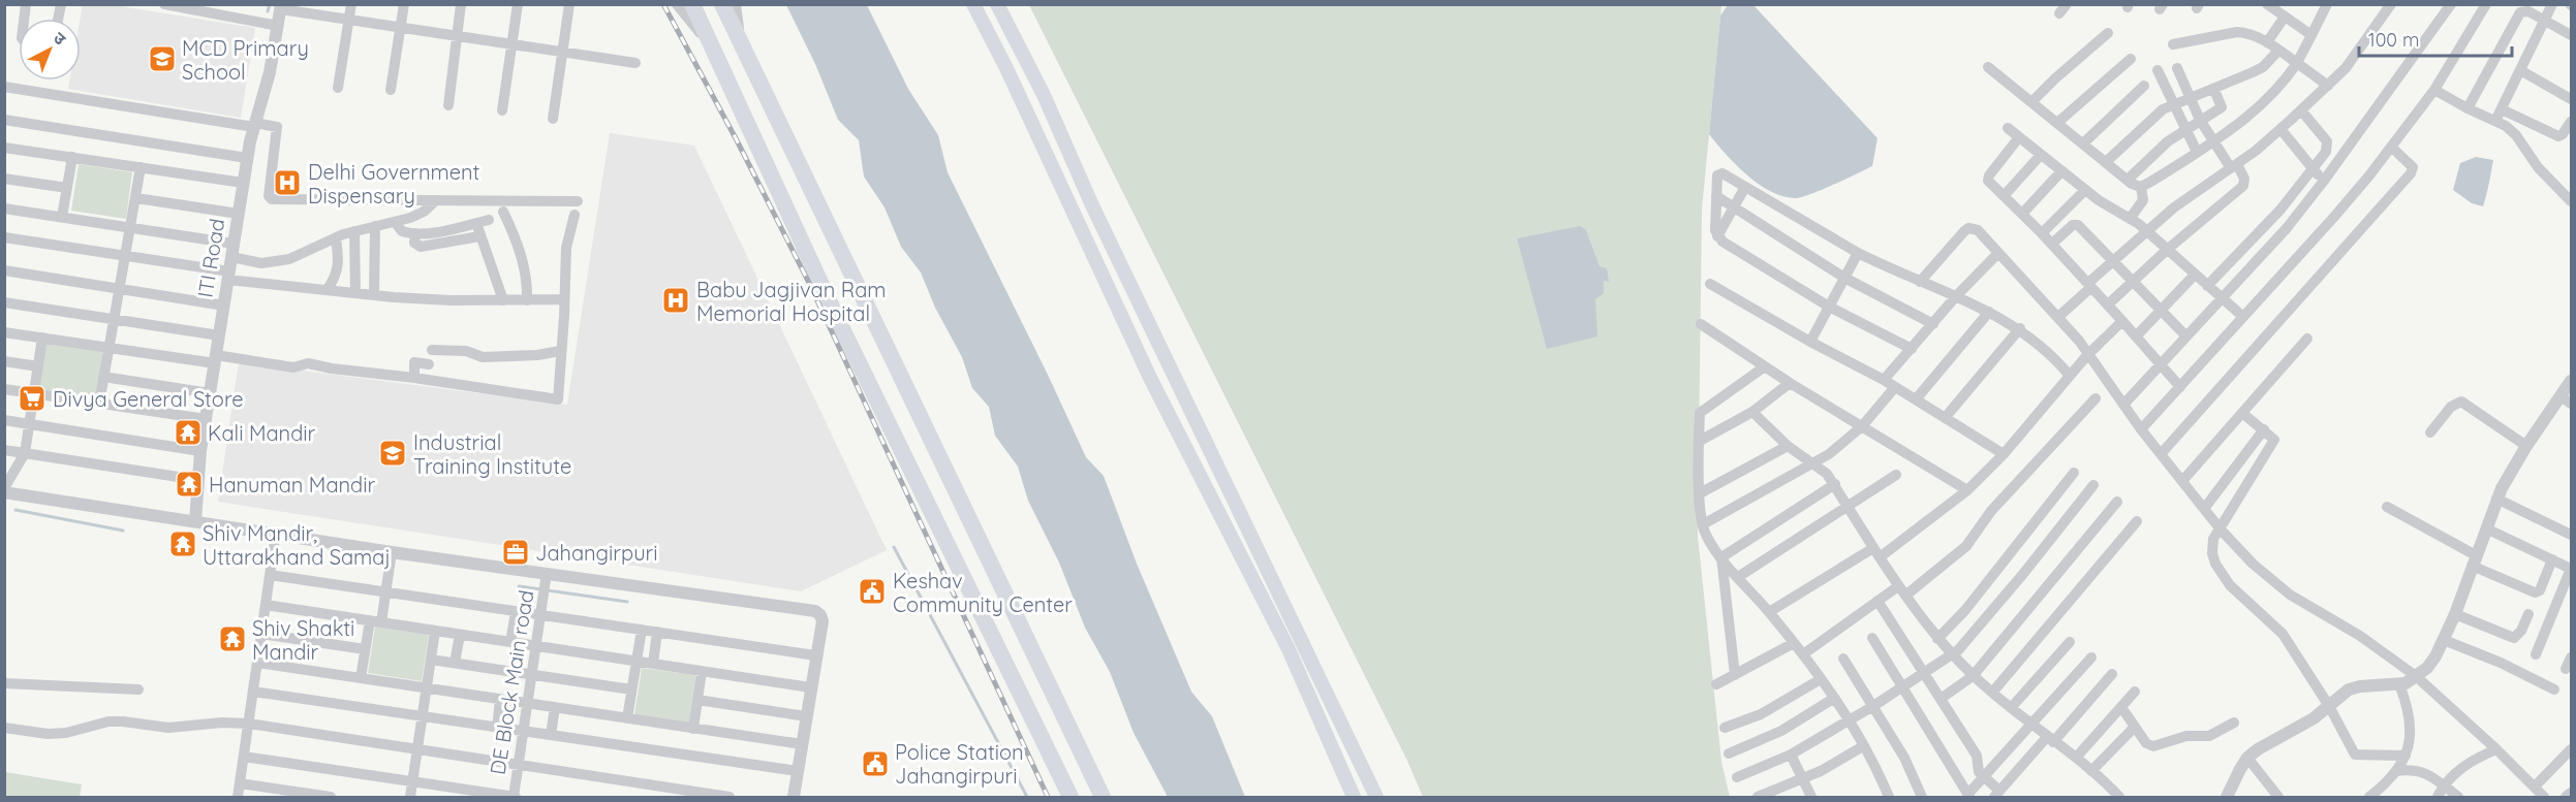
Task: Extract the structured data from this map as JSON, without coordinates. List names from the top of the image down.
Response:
{
  "streets": {
    "street": ["ITI Road", "DE Block Main road"]
  },
  "places": {
    "school or university": ["MCD Primary School", "Industrial Training Institute"],
    "hospital": ["Delhi Government Dispensary", "Babu Jagjivan Ram Memorial Hospital"],
    "supermarket": ["Divya General Store"],
    "temple": [
      "Kali Mandir",
      "Hanuman Mandir",
      "Shiv Mandir, Uttarakhand Samaj",
      "Shiv Shakti Mandir"
    ],
    "office": ["Jahangirpuri"],
    "public building": ["Keshav Community Center", "Police Station Jahangirpuri"]
  },
  "scale_bar": "100 m",
  "north": "top right"
}
